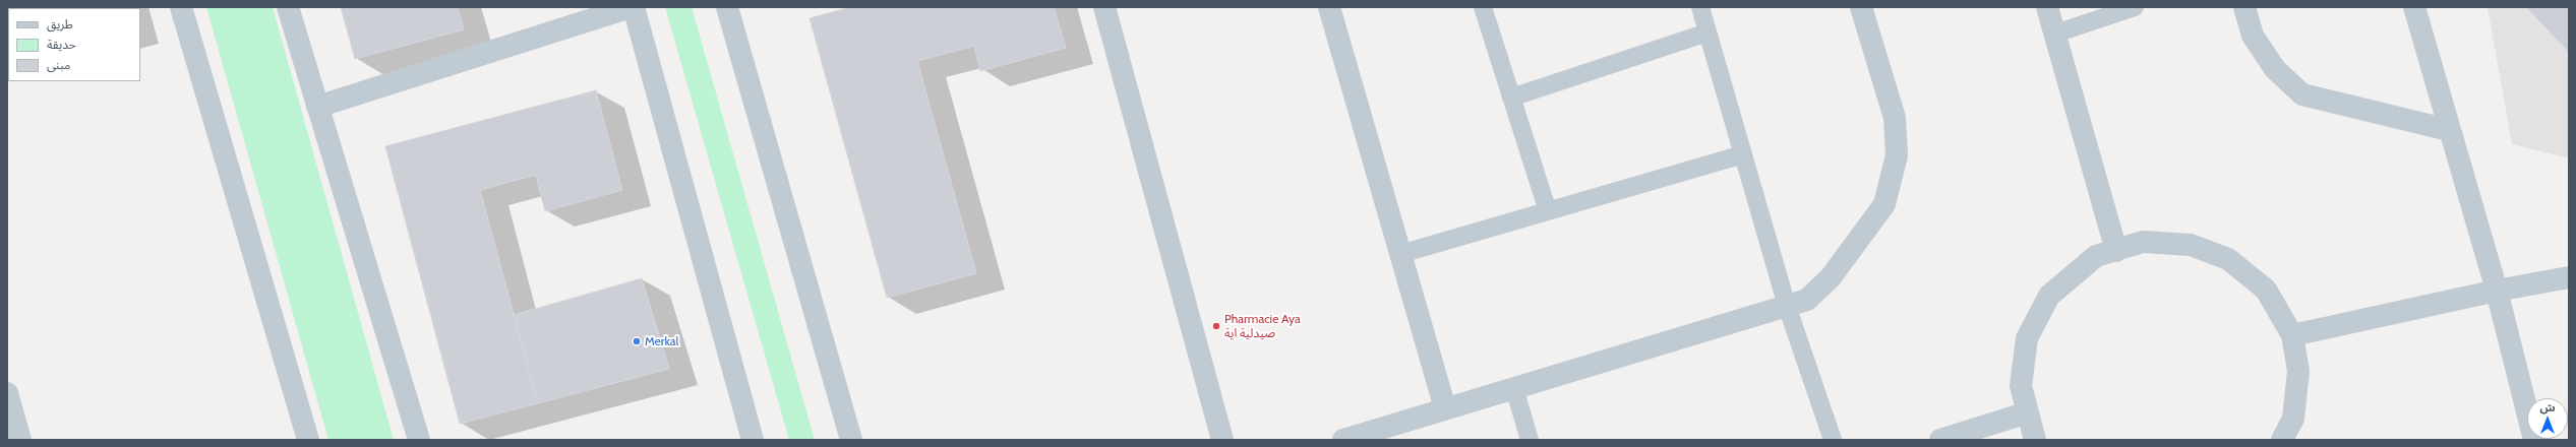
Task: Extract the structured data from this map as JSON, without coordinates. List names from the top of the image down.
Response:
{
  "places": ["Pharmacie Aya صيدلية اية", "Merkal"],
  "legend": ["طريق", "حديقة", "مبنى"],
  "north": "top"
}
